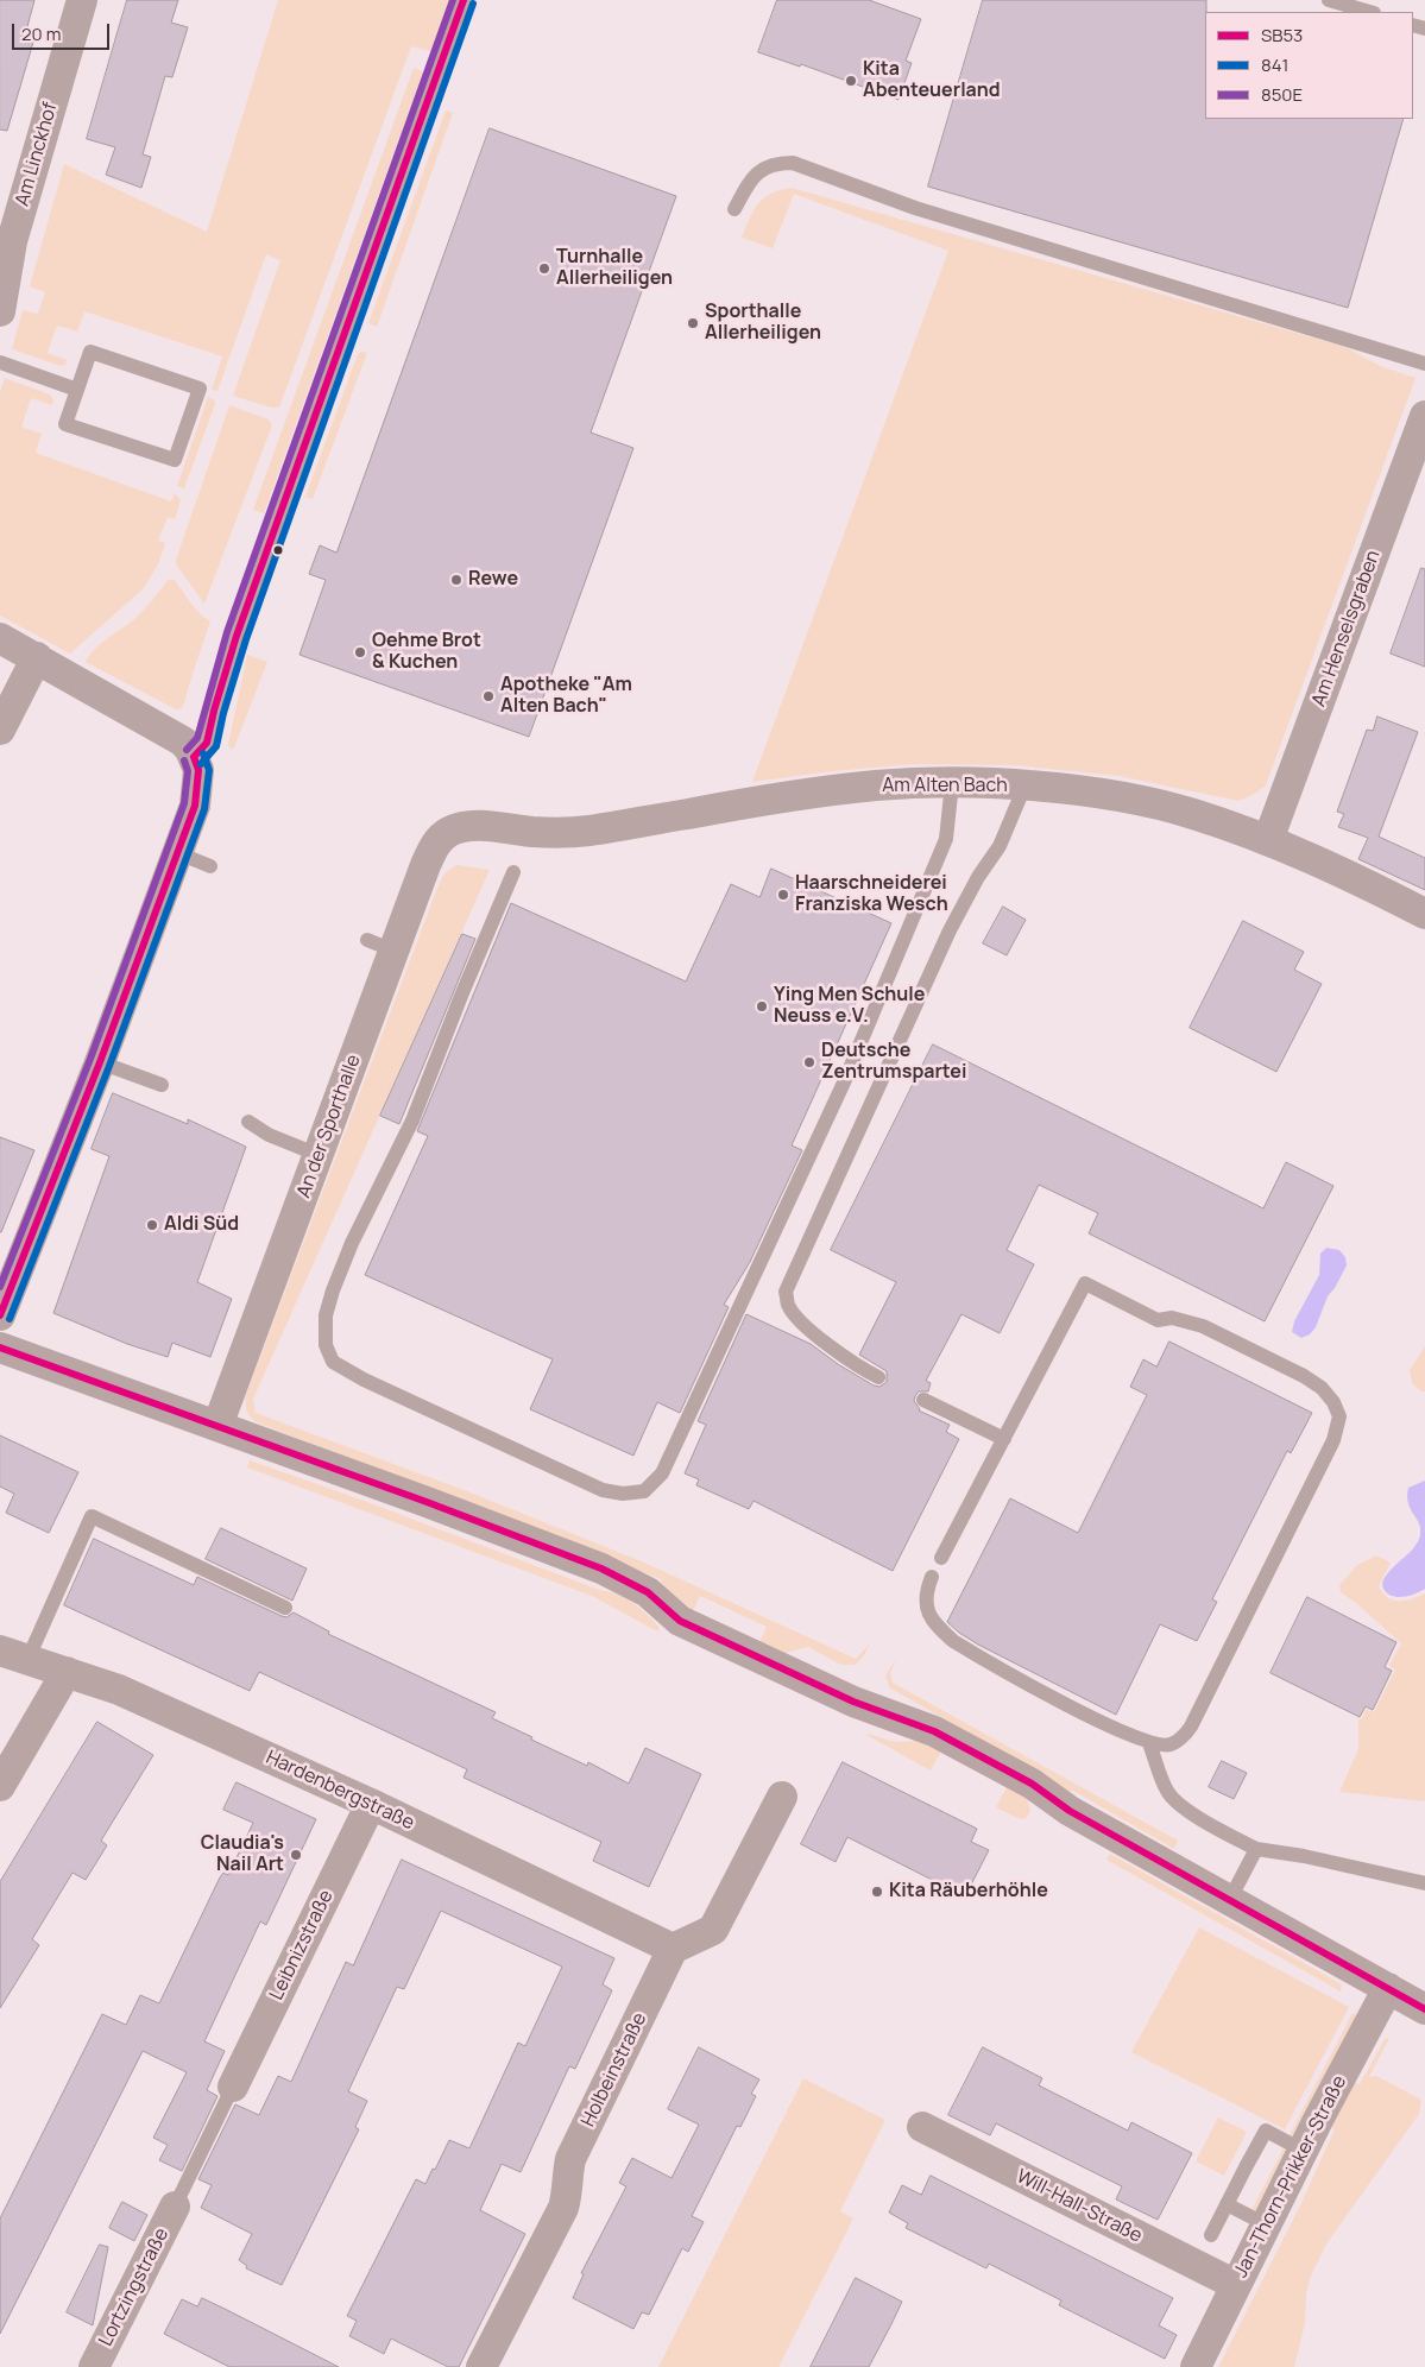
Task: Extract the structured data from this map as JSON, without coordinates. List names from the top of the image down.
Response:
{
  "streets": {
    "street": [
      "Am Linckhof",
      "Am Henselsgraben",
      "Am Alten Bach",
      "An der Sporthalle",
      "Hardenbergstraße",
      "Leibnizstraße",
      "Holbeinstraße",
      "Jan-Thorn-Prikker-Straße",
      "Will-Hall-Straße",
      "Lortzingstraße"
    ]
  },
  "crossings": [
    ["Am Henselsgraben", "Am Alten Bach"],
    ["Am Alten Bach", "An der Sporthalle"],
    ["Hardenbergstraße", "Leibnizstraße"],
    ["Hardenbergstraße", "Holbeinstraße"],
    ["Jan-Thorn-Prikker-Straße", "Will-Hall-Straße"]
  ],
  "places": [
    "Kita Abenteuerland",
    "Turnhalle Allerheiligen",
    "Sporthalle Allerheiligen",
    "Rewe",
    "Oehme Brot & Kuchen",
    "Apotheke \"Am Alten Bach\"",
    "Haarschneiderei Franziska Wesch",
    "Ying Men Schule Neuss e.V.",
    "Deutsche Zentrumspartei",
    "Aldi Süd",
    "Claudia's Nail Art",
    "Kita Räuberhöhle"
  ],
  "lines": ["transit line SB53", "transit line 850E", "transit line 841"],
  "legend": ["SB53", "841", "850E"],
  "scale_bar": "20 m"
}
